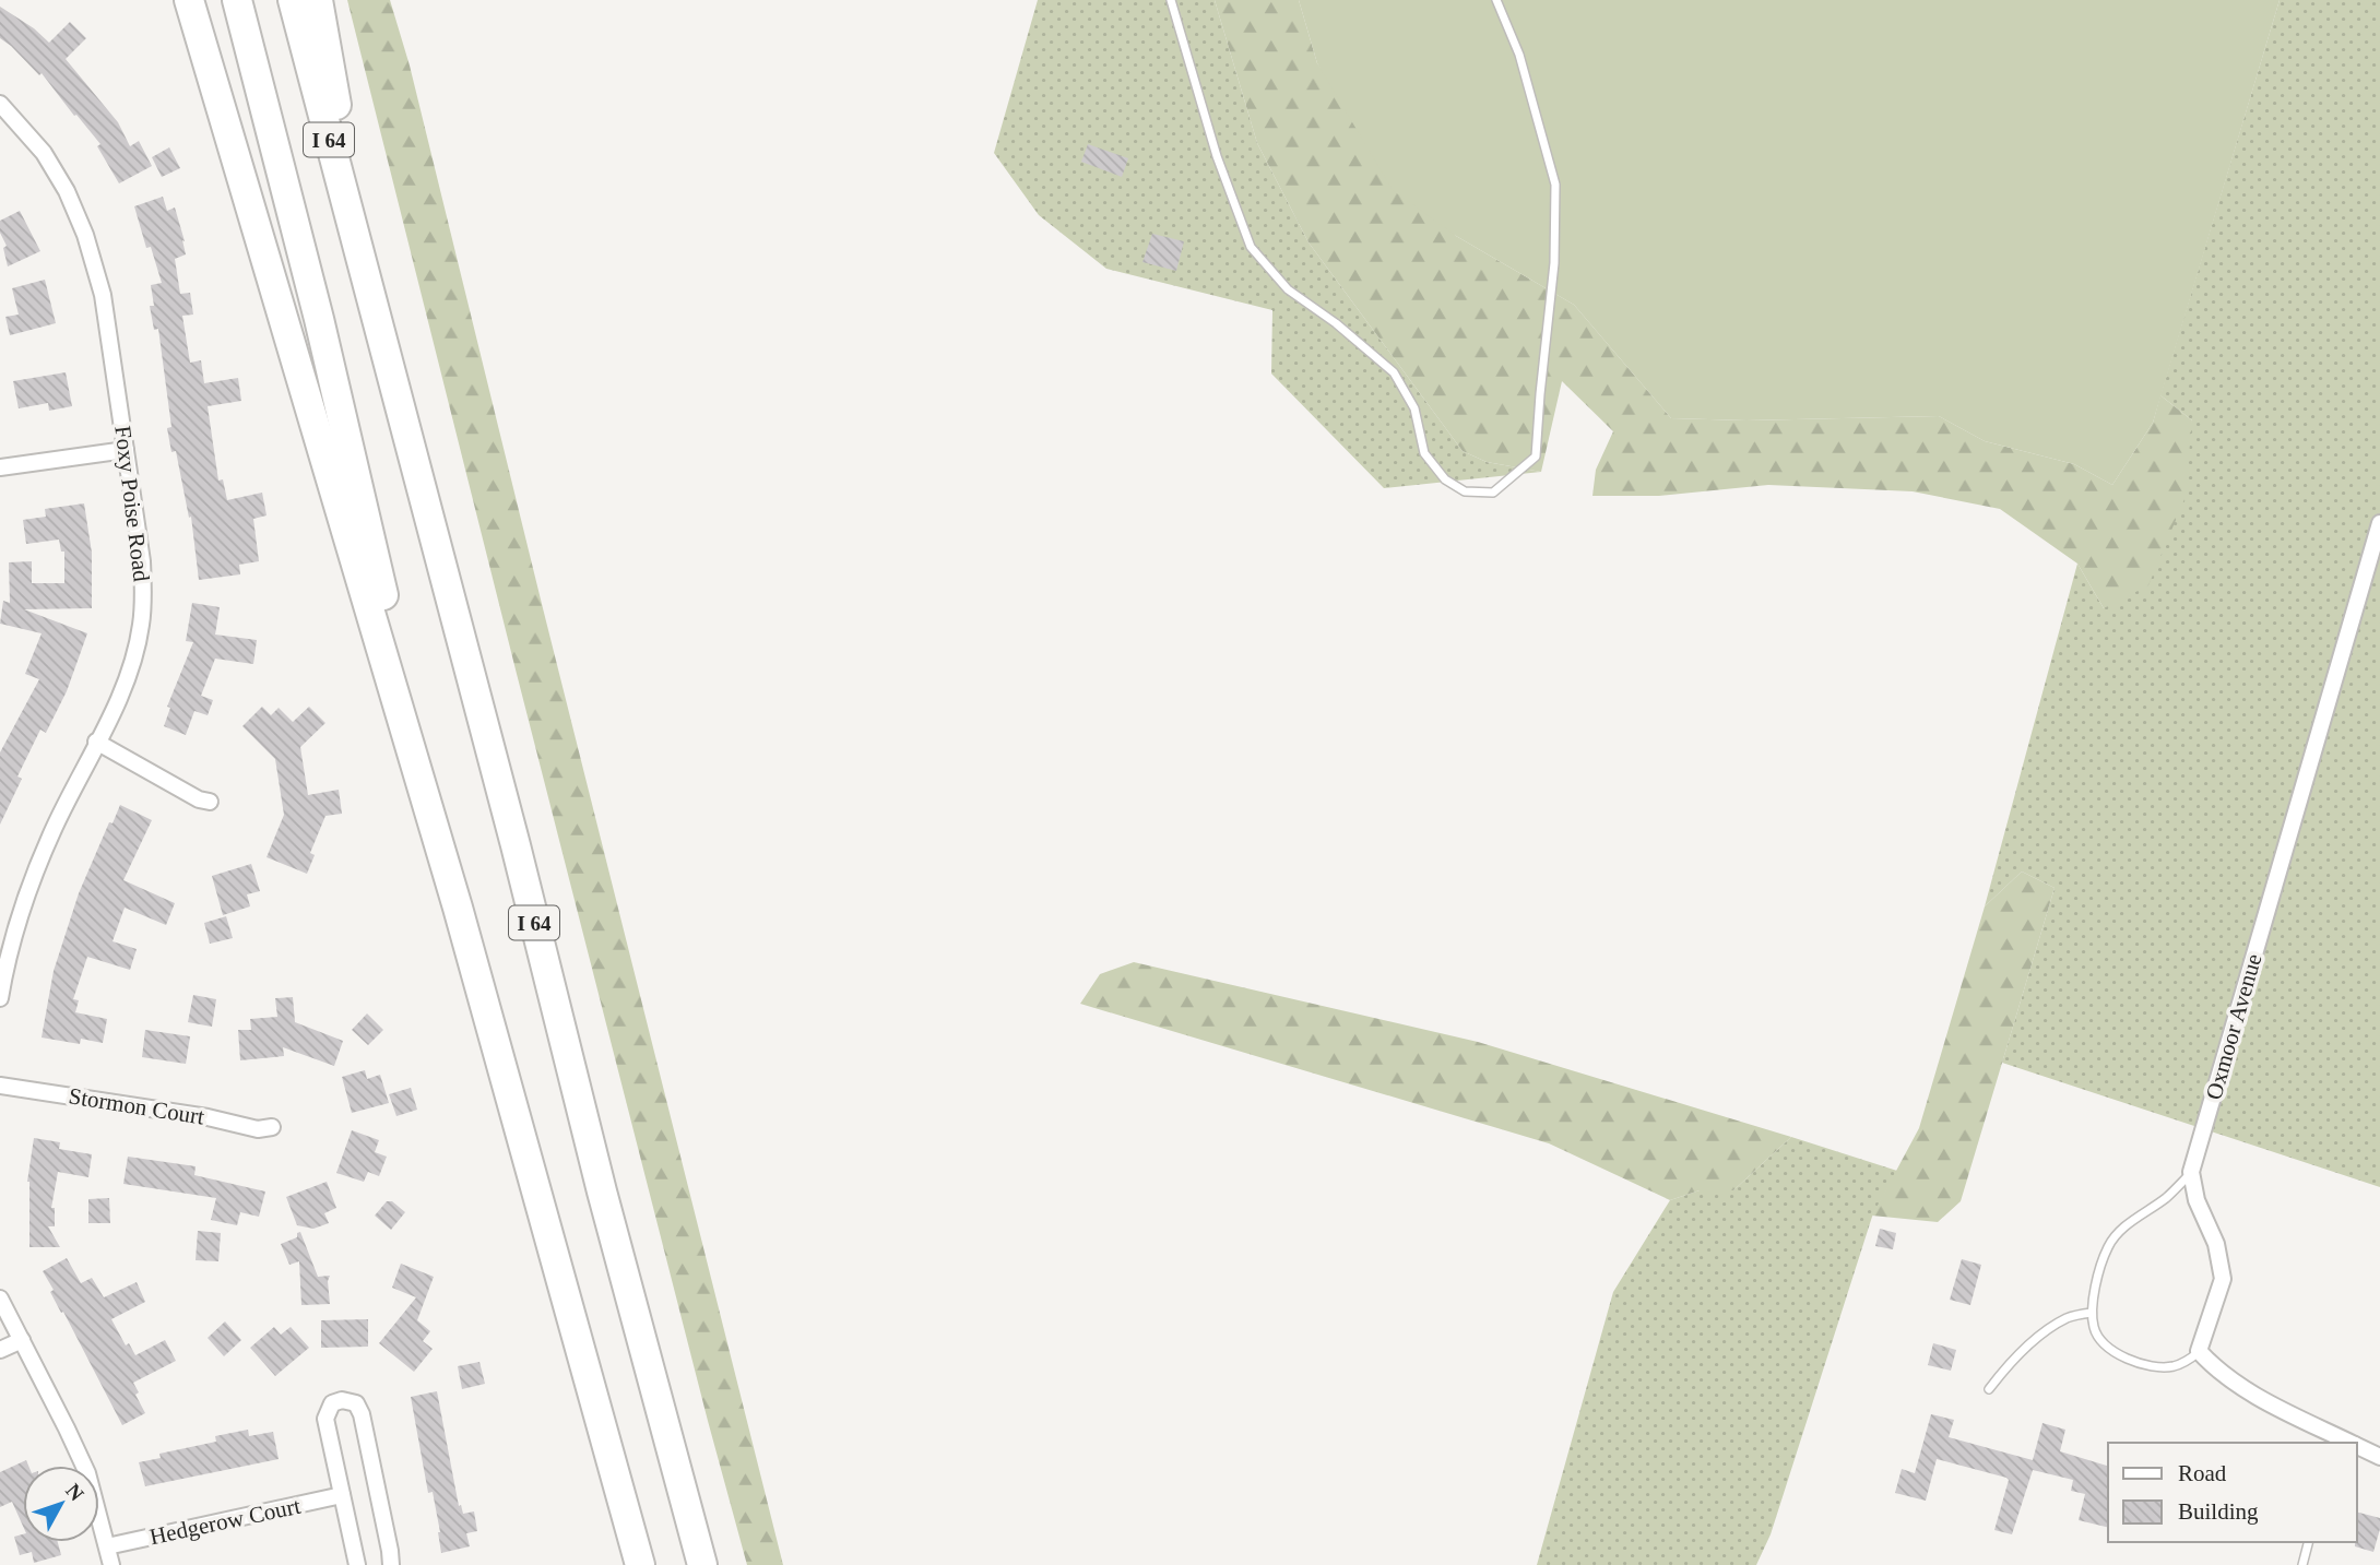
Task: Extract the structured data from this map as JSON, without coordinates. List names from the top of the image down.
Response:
{
  "streets": {
    "highway": ["I 64"],
    "street": [
      "Foxy Poise Road",
      "Oxmoor Avenue",
      "Stormon Court",
      "Hedgerow Court"
    ]
  },
  "legend": ["Road", "Building"],
  "north": "top right"
}
